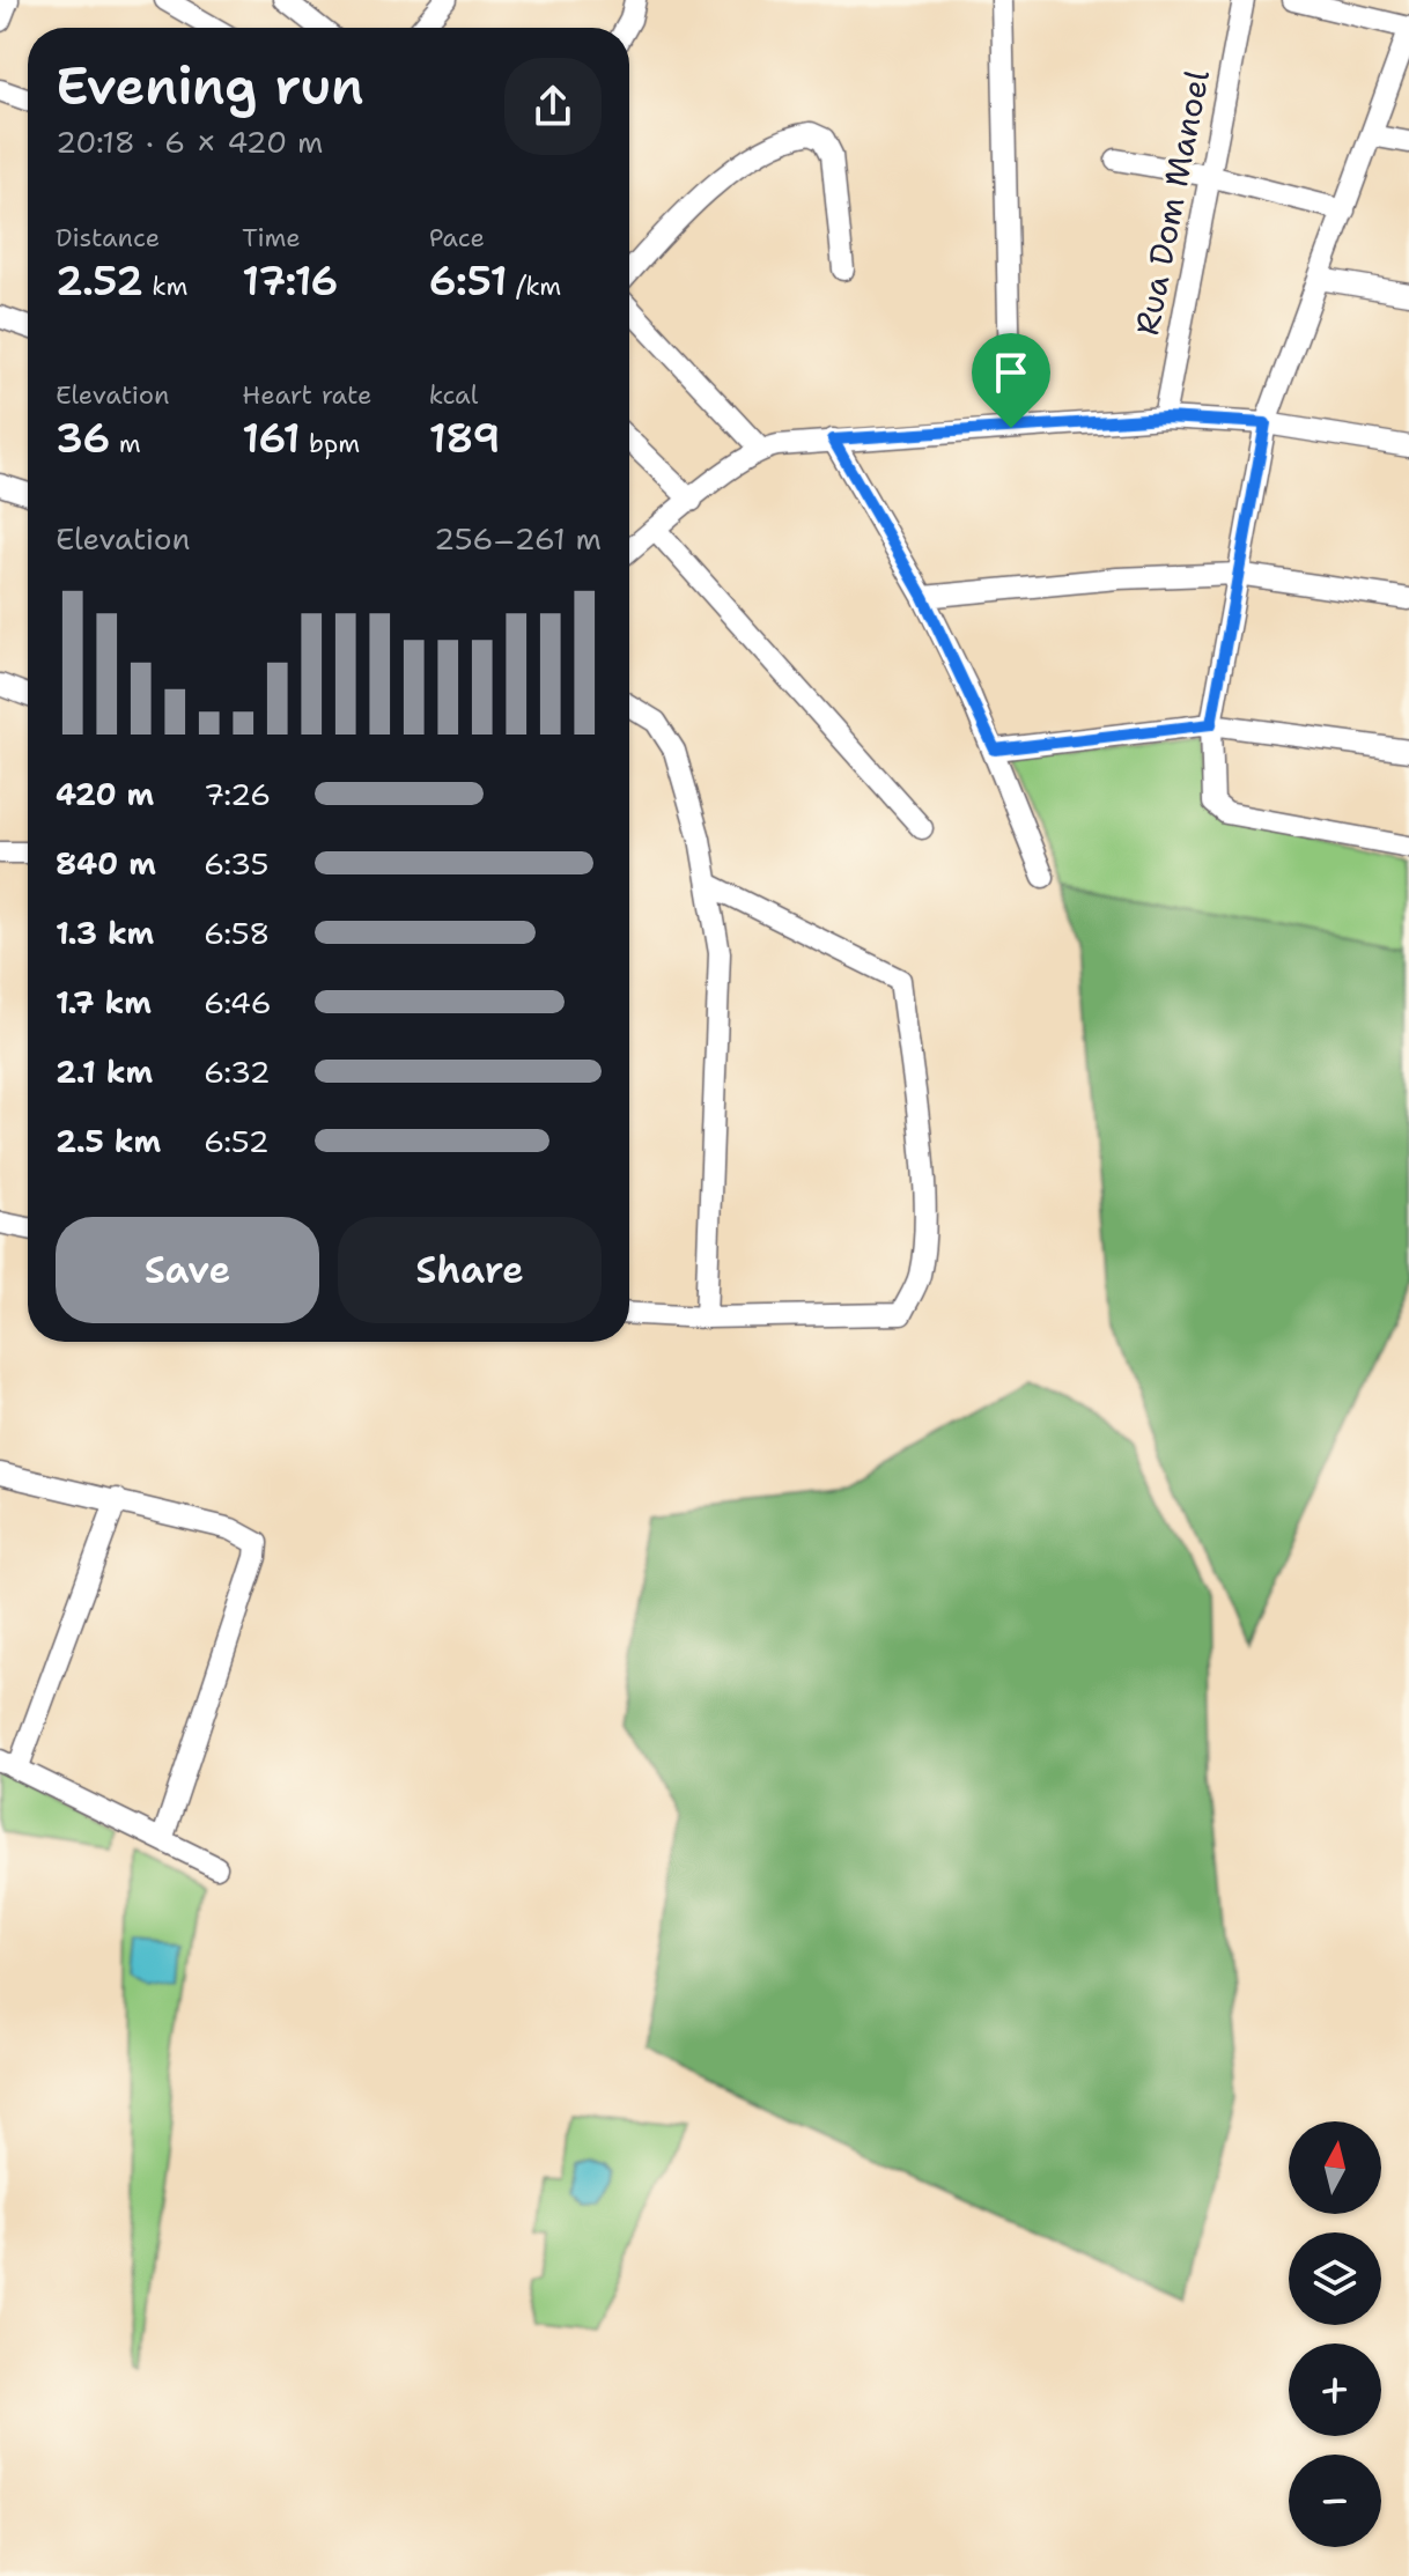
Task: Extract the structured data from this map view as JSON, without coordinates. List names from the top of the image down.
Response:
{
  "streets": {
    "street": ["Rua Dom Manoel"]
  },
  "north": "top",
  "page": {
    "heading": ["Evening run", "20:18 · 6 × 420 m"],
    "stats": [
      ["Distance", "2.52 km"],
      ["Time", "17:16"],
      ["Pace", "6:51 /km"],
      ["Elevation", "36 m"],
      ["Heart rate", "161 bpm"],
      ["kcal", "189"]
    ],
    "chart": ["Elevation", "256–261 m"],
    "list": [
      {
        "name": "420 m",
        "note": "7:26"
      },
      {
        "name": "840 m",
        "note": "6:35"
      },
      {
        "name": "1.3 km",
        "note": "6:58"
      },
      {
        "name": "1.7 km",
        "note": "6:46"
      },
      {
        "name": "2.1 km",
        "note": "6:32"
      },
      {
        "name": "2.5 km",
        "note": "6:52"
      }
    ],
    "buttons": ["Save", "Share"],
    "map_buttons": ["+", "−"]
  }
}
